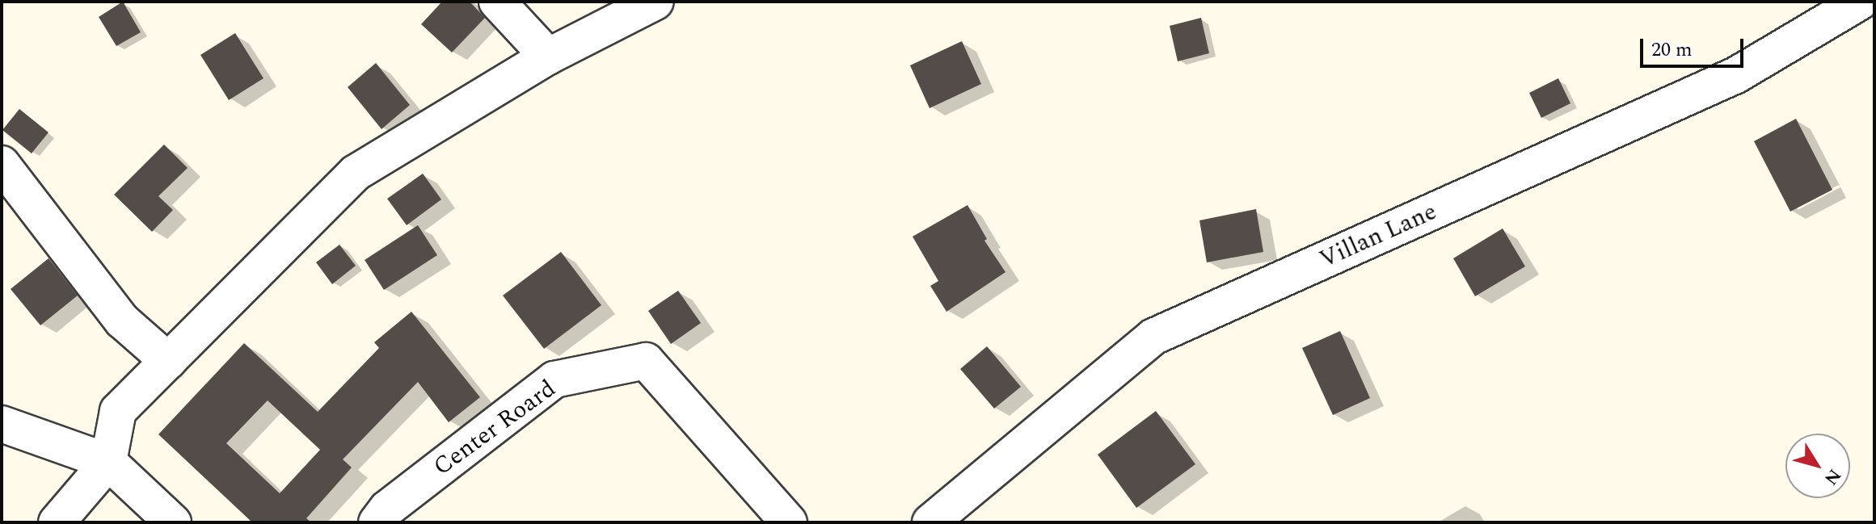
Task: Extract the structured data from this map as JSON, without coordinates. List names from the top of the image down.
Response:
{
  "streets": {
    "street": ["Villan Lane", "Center Roard"]
  },
  "scale_bar": "20 m",
  "north": "bottom right"
}
